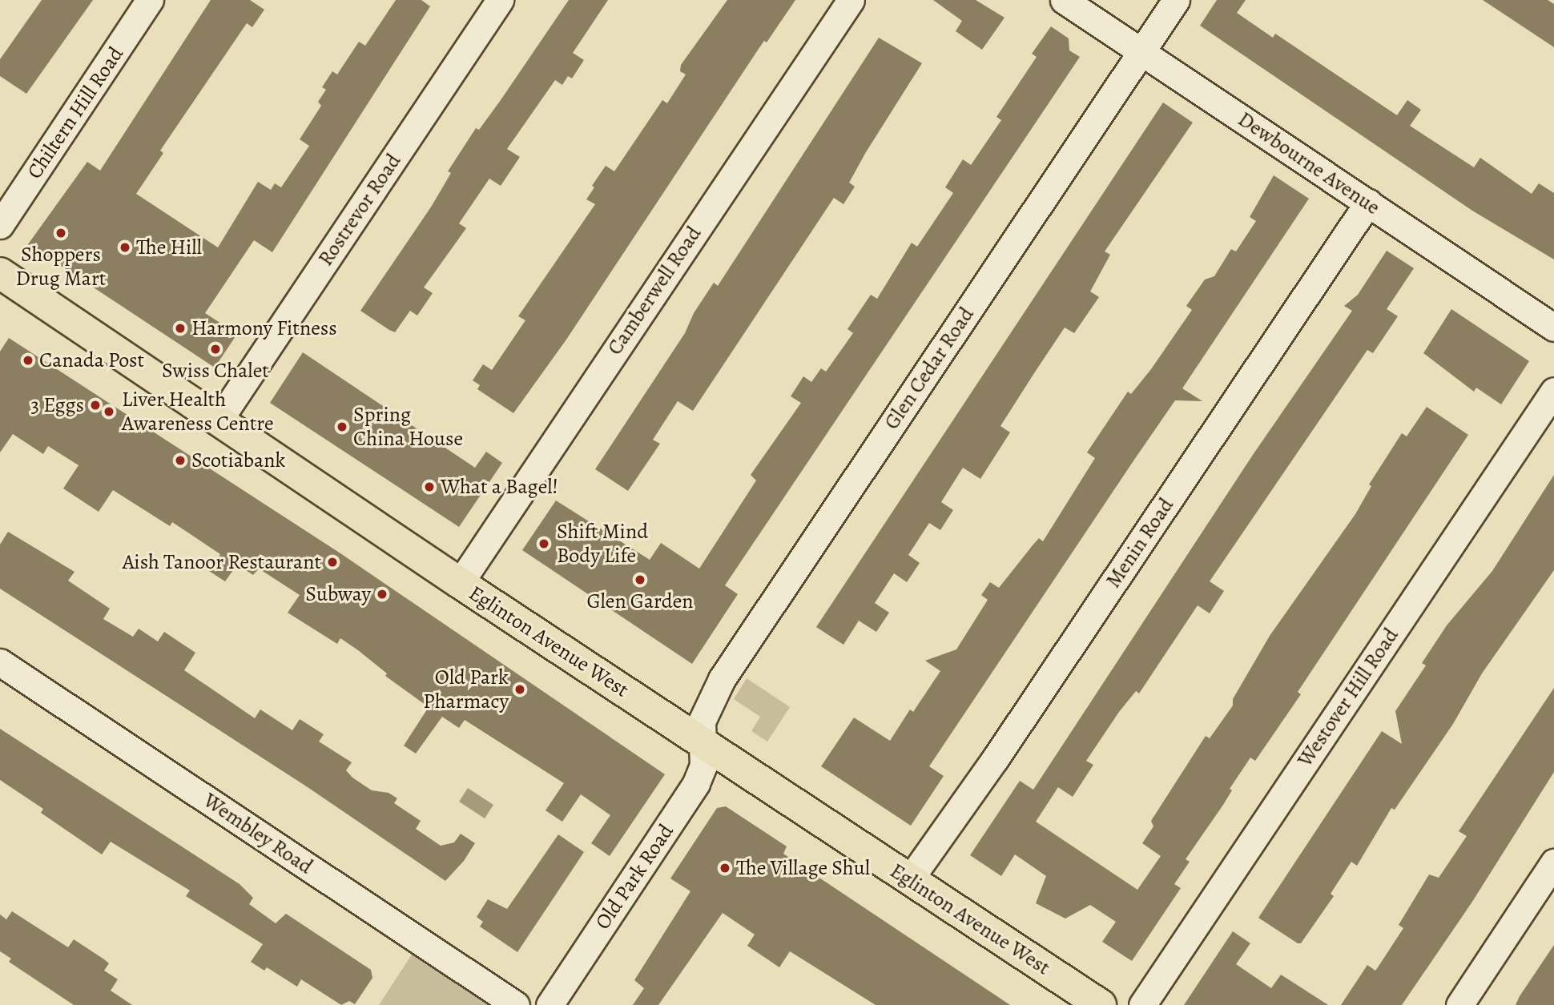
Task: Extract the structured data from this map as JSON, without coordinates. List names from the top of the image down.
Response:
{
  "streets": {
    "main road": ["Eglinton Avenue West"],
    "street": [
      "Chiltern Hill Road",
      "Dewbourne Avenue",
      "Rostrevor Road",
      "Camberwell Road",
      "Glen Cedar Road",
      "Menin Road",
      "Westover Hill Road",
      "Wembley Road",
      "Old Park Road"
    ]
  },
  "crossings": [
    ["Dewbourne Avenue", "Glen Cedar Road"],
    ["Dewbourne Avenue", "Menin Road"],
    ["Rostrevor Road", "Eglinton Avenue West"],
    ["Camberwell Road", "Eglinton Avenue West"],
    ["Glen Cedar Road", "Eglinton Avenue West"],
    ["Glen Cedar Road", "Old Park Road"],
    ["Menin Road", "Eglinton Avenue West"],
    ["Eglinton Avenue West", "Old Park Road"]
  ],
  "places": [
    "Shoppers Drug Mart",
    "The Hill",
    "Harmony Fitness",
    "Swiss Chalet",
    "Canada Post",
    "3 Eggs",
    "Liver Health Awareness Centre",
    "Spring China House",
    "Scotiabank",
    "What a Bagel!",
    "Shift Mind Body Life",
    "Aish Tanoor Restaurant",
    "Glen Garden",
    "Subway",
    "Old Park Pharmacy",
    "The Village Shul"
  ]
}
